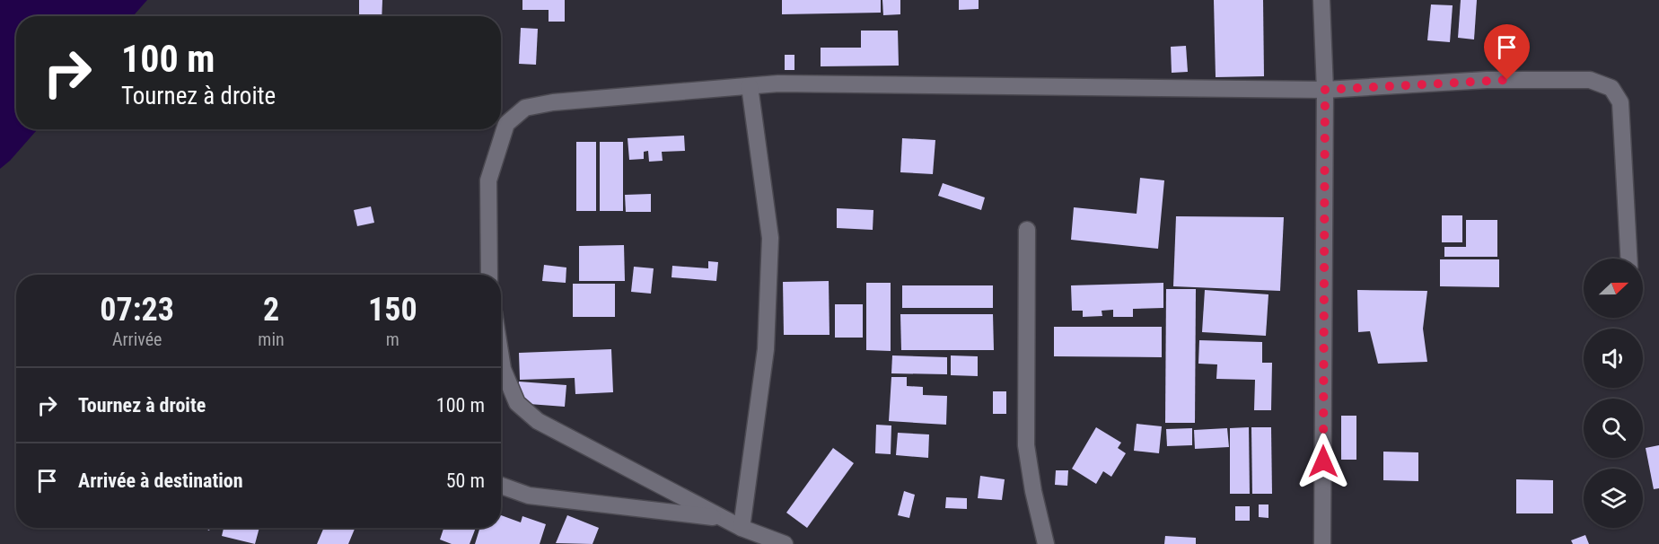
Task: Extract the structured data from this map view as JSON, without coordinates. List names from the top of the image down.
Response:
{
  "north": "right",
  "page": {
    "turn": ["100 m", "Tournez à droite"],
    "eta": [
      "07:23",
      "Arrivée",
      "2",
      "min",
      "150",
      "m"
    ],
    "list": [
      {
        "name": "Tournez à droite",
        "value": "100 m"
      },
      {
        "name": "Arrivée à destination",
        "value": "50 m"
      }
    ]
  }
}
